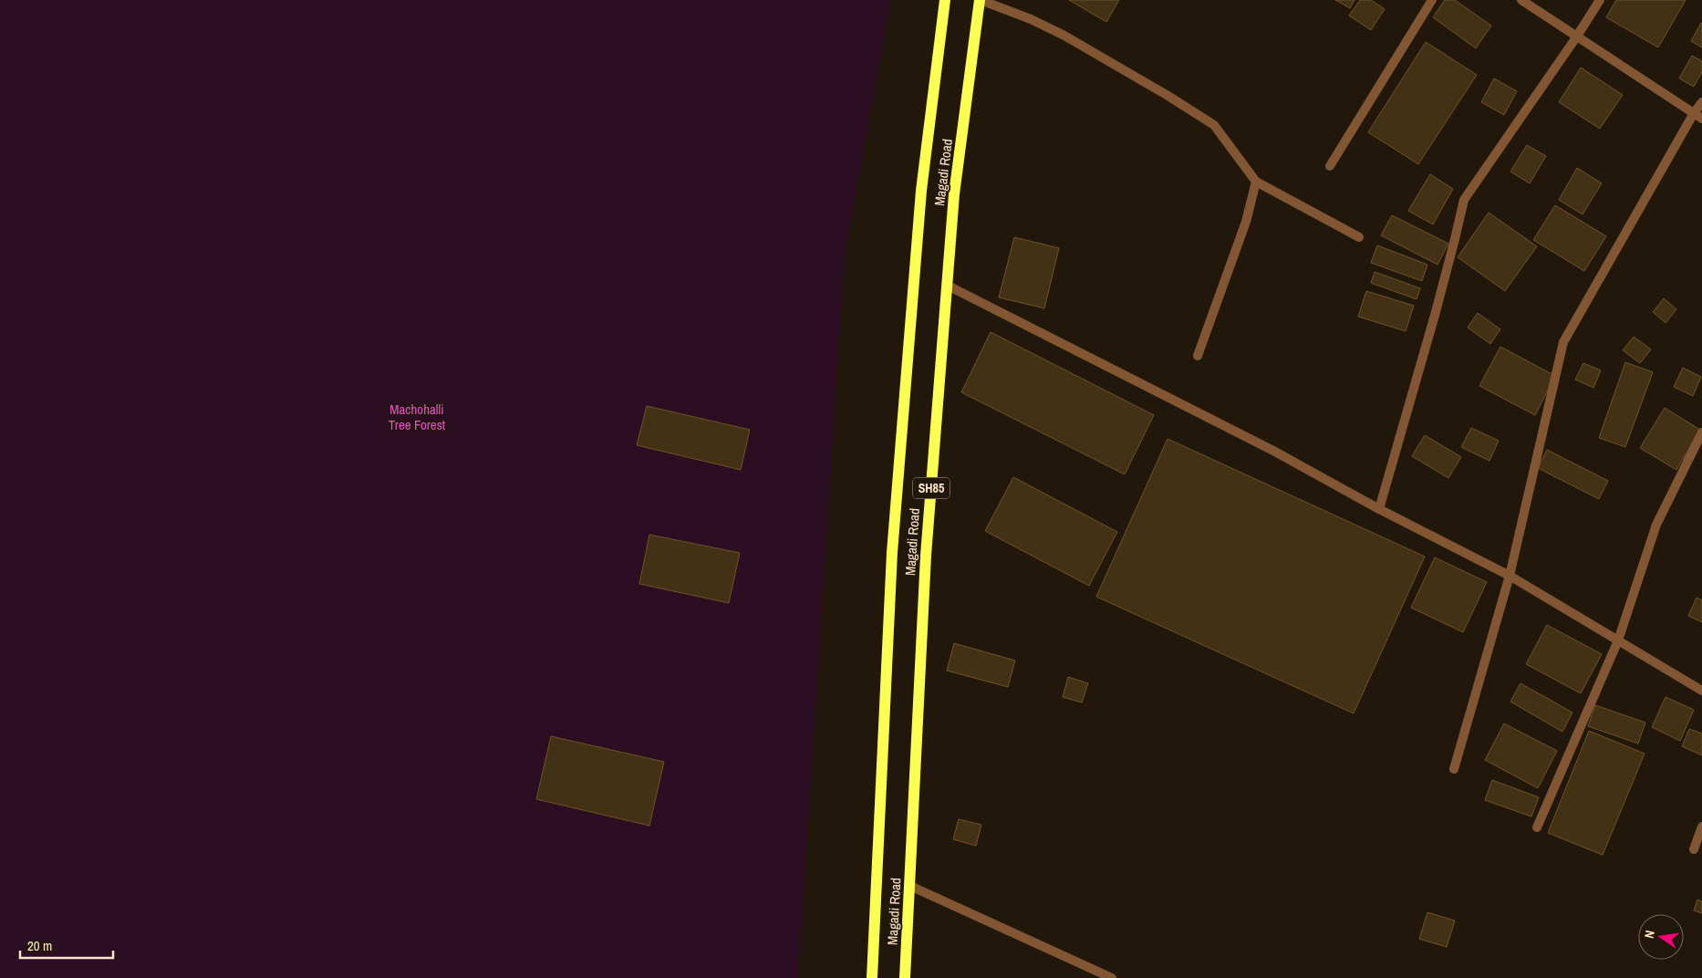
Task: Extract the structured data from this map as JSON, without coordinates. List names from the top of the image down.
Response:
{
  "streets": {
    "main road": ["Magadi Road", "SH85"]
  },
  "parks": ["Machohalli Tree Forest"],
  "scale_bar": "20 m",
  "north": "left"
}
